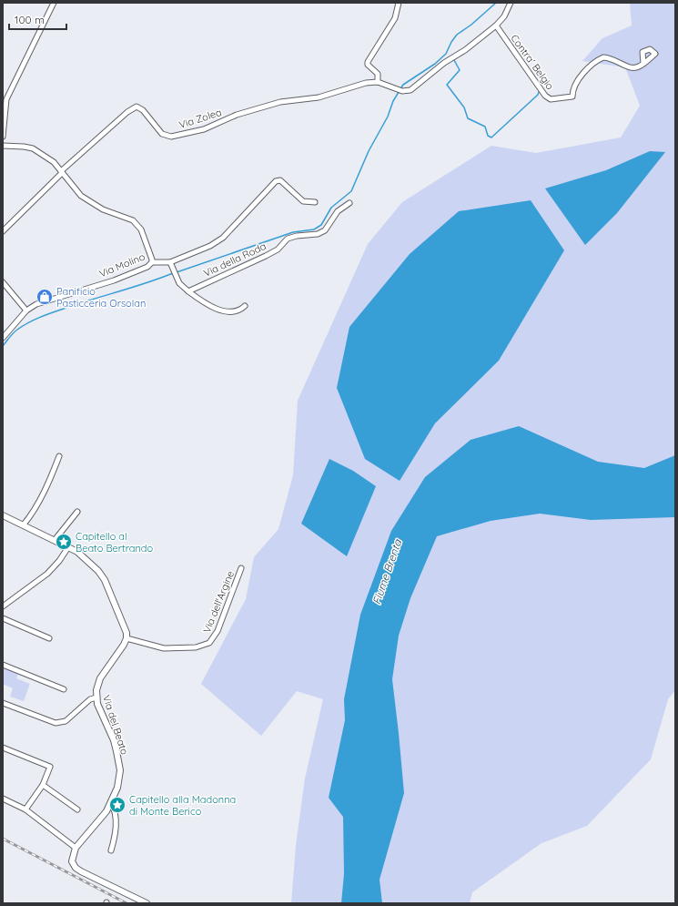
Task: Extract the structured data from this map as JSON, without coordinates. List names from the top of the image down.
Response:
{
  "streets": {
    "street": [
      "Contra' Belgio",
      "Via Zolea",
      "Via della Roda",
      "Via Molino",
      "Via dell'Argine",
      "Via del Beato"
    ]
  },
  "crossings": [
    ["Contra' Belgio", "Via Zolea"],
    ["Via Zolea", "Via Molino"],
    ["Via dell'Argine", "Via del Beato"]
  ],
  "water": ["Fiume Brenta"],
  "places": {
    "shop": ["Panificio Pasticceria Orsolan"],
    "place": ["Capitello al Beato Bertrando", "Capitello alla Madonna di Monte Berico"]
  },
  "scale_bar": "100 m"
}
